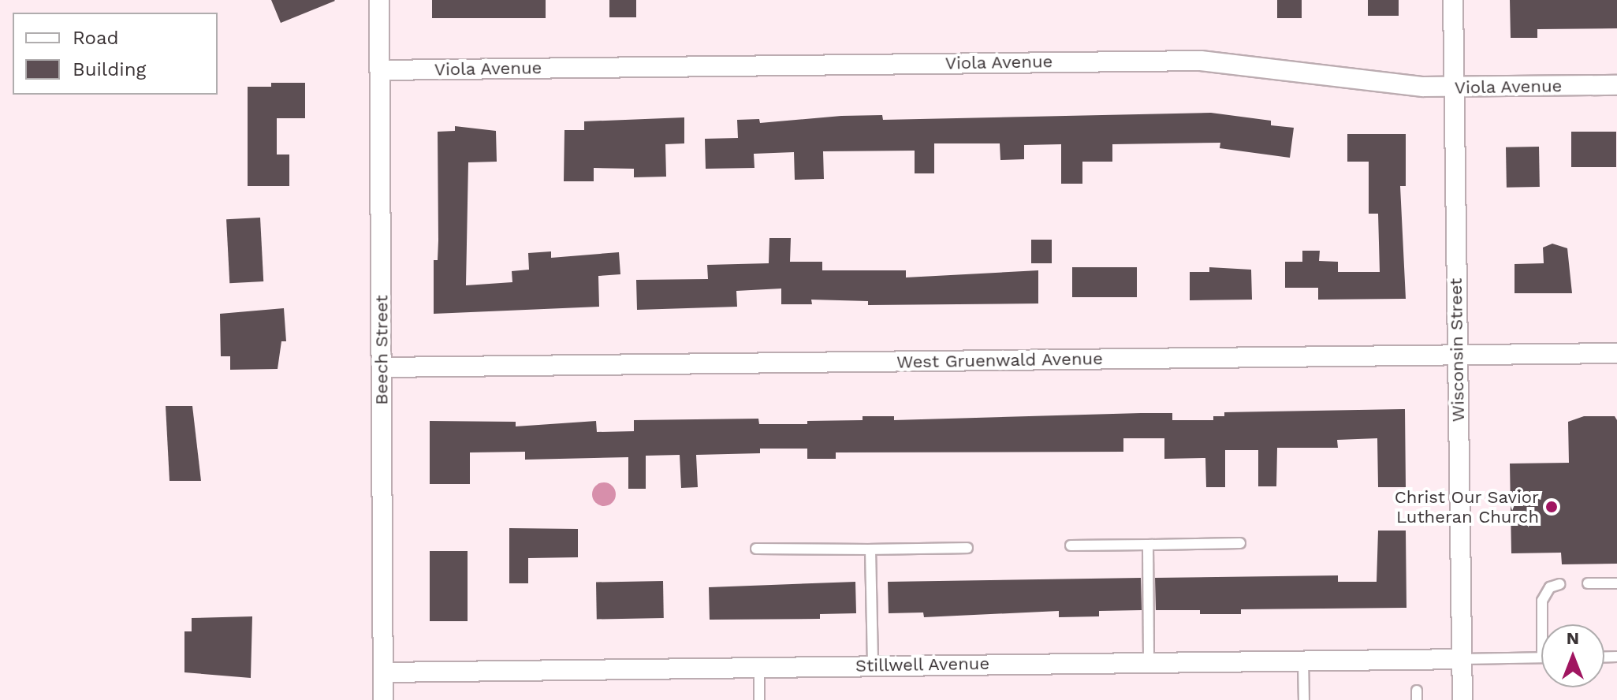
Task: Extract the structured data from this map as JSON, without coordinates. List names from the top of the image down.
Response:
{
  "streets": {
    "street": [
      "Viola Avenue",
      "Beech Street",
      "Wisconsin Street",
      "West Gruenwald Avenue",
      "Stillwell Avenue"
    ]
  },
  "crossings": [
    ["Viola Avenue", "Beech Street"],
    ["Viola Avenue", "Wisconsin Street"],
    ["Beech Street", "West Gruenwald Avenue"],
    ["Beech Street", "Stillwell Avenue"],
    ["Wisconsin Street", "West Gruenwald Avenue"],
    ["Wisconsin Street", "Stillwell Avenue"]
  ],
  "places": ["Christ Our Savior Lutheran Church"],
  "legend": ["Road", "Building"],
  "north": "top"
}
